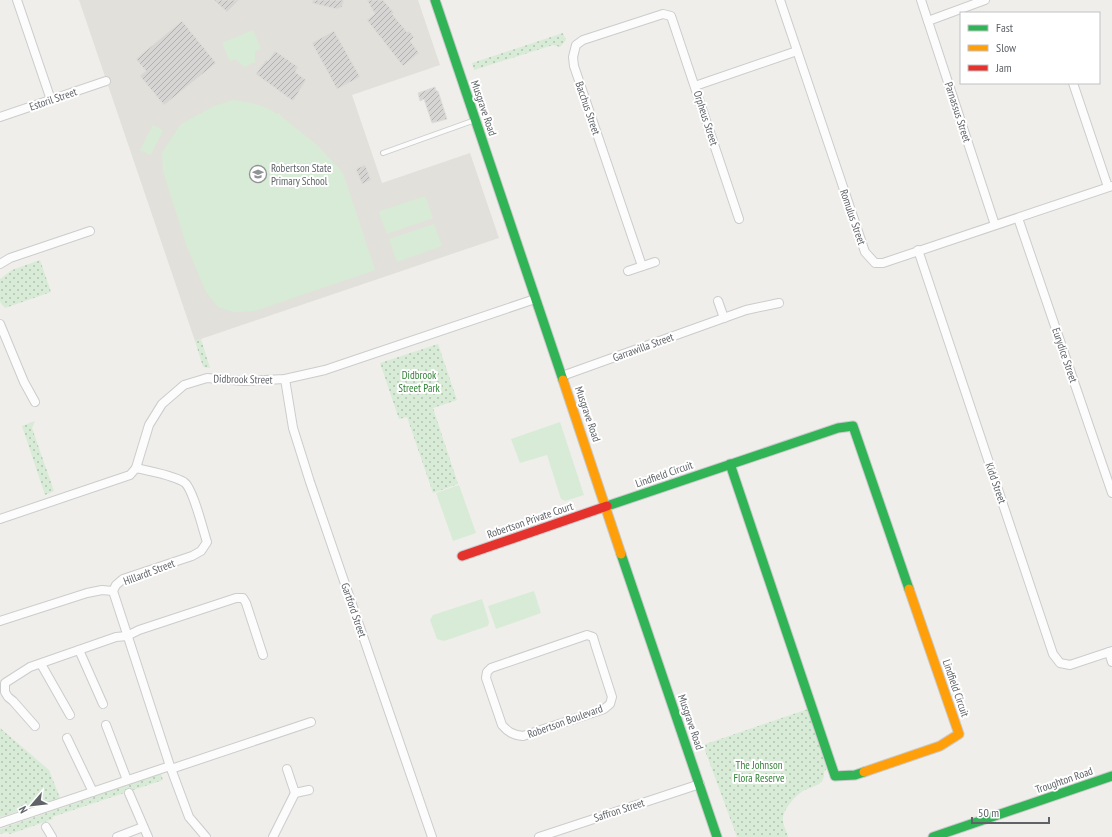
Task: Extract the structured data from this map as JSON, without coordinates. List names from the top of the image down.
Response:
{
  "streets": {
    "street": [
      "Estoril Street",
      "Musgrave Road",
      "Bacchus Street",
      "Parnassus Street",
      "Orpheus Street",
      "Romulus Street",
      "Garrawilla Street",
      "Eurydice Street",
      "Didbrook Street",
      "Lindfield Circuit",
      "Kidd Street",
      "Robertson Private Court",
      "Hillardt Street",
      "Gartford Street",
      "Robertson Boulevard",
      "Troughton Road",
      "Saffron Street"
    ]
  },
  "crossings": [
    ["Musgrave Road", "Garrawilla Street"],
    ["Musgrave Road", "Didbrook Street"],
    ["Musgrave Road", "Lindfield Circuit"],
    ["Musgrave Road", "Robertson Private Court"],
    ["Musgrave Road", "Saffron Street"],
    ["Bacchus Street", "Orpheus Street"],
    ["Parnassus Street", "Romulus Street"],
    ["Romulus Street", "Eurydice Street"],
    ["Romulus Street", "Kidd Street"],
    ["Didbrook Street", "Hillardt Street"],
    ["Didbrook Street", "Gartford Street"],
    ["Lindfield Circuit", "Robertson Private Court"]
  ],
  "parks": ["Didbrook Street Park", "The Johnson Flora Reserve"],
  "places": {
    "school or university": ["Robertson State Primary School"]
  },
  "legend": ["Fast", "Slow", "Jam"],
  "scale_bar": "50 m",
  "north": "bottom left"
}
